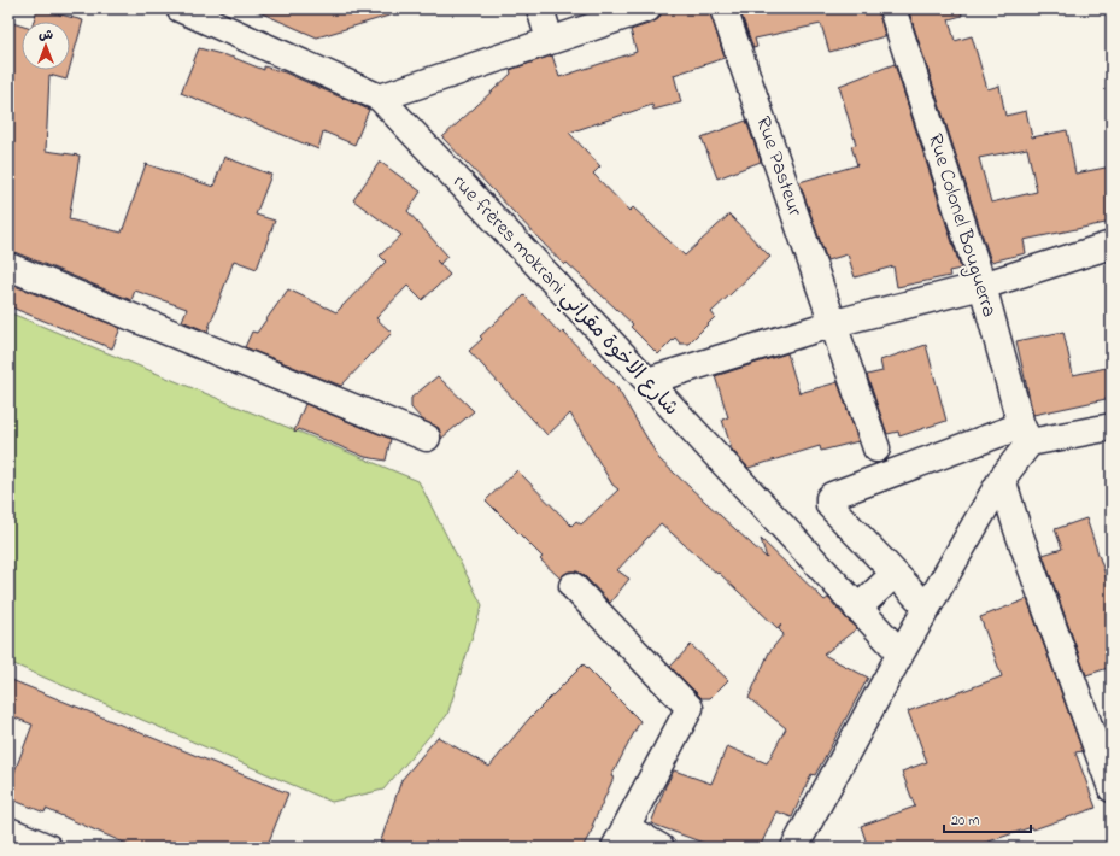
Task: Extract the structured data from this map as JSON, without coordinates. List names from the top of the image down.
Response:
{
  "streets": {
    "street": ["Rue Pasteur", "Rue Colonel Bouguerra", "rue frères mokrani شارع الاخوة مقراني"]
  },
  "scale_bar": "20 m",
  "north": "top"
}
